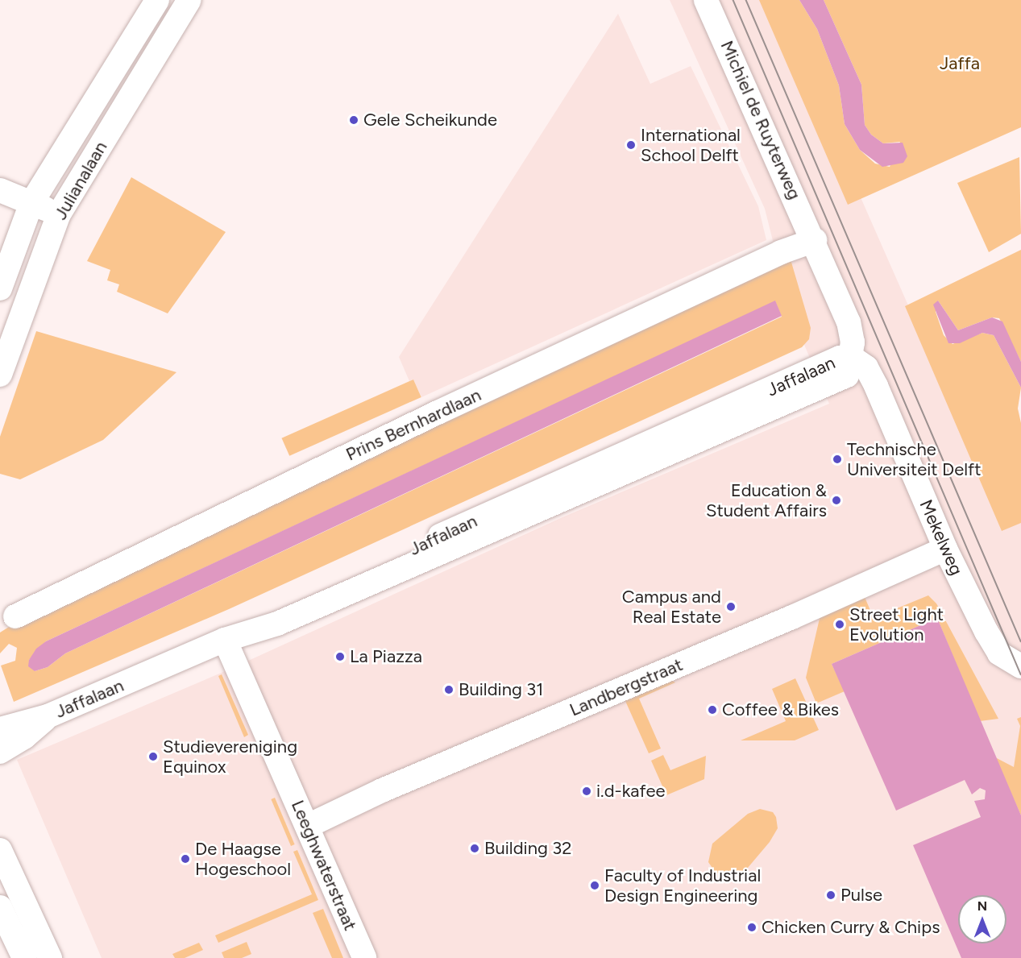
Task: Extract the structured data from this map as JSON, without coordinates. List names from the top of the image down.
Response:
{
  "streets": {
    "street": [
      "Michiel de Ruyterweg",
      "Julianalaan",
      "Jaffalaan",
      "Prins Bernhardlaan",
      "Mekelweg",
      "Landbergstraat",
      "Leeghwaterstraat"
    ]
  },
  "crossings": [
    ["Michiel de Ruyterweg", "Prins Bernhardlaan"],
    ["Jaffalaan", "Mekelweg"],
    ["Jaffalaan", "Leeghwaterstraat"],
    ["Mekelweg", "Landbergstraat"],
    ["Landbergstraat", "Leeghwaterstraat"]
  ],
  "parks": ["Jaffa"],
  "places": [
    "Gele Scheikunde",
    "International School Delft",
    "Technische Universiteit Delft",
    "Education & Student Affairs",
    "Campus and Real Estate",
    "Street Light Evolution",
    "La Piazza",
    "Building 31",
    "Coffee & Bikes",
    "Studievereniging Equinox",
    "i.d-kafee",
    "Building 32",
    "De Haagse Hogeschool",
    "Faculty of Industrial Design Engineering",
    "Pulse",
    "Chicken Curry & Chips"
  ],
  "north": "top"
}
